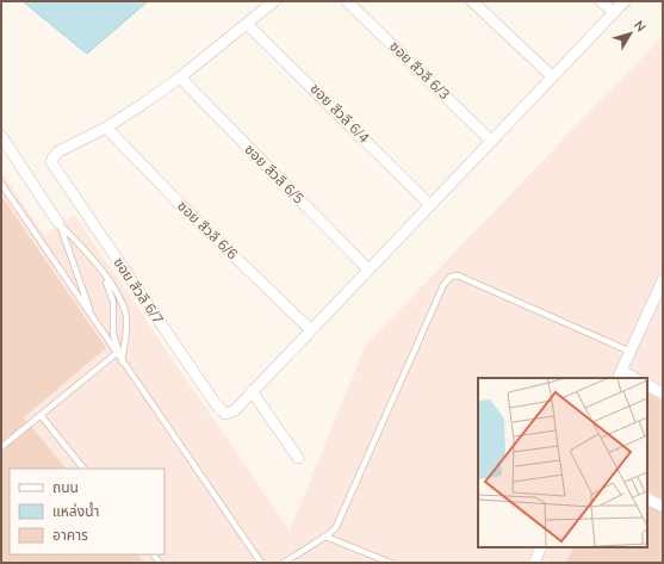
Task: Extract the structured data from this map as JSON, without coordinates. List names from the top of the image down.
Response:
{
  "streets": {
    "street": [
      "ซอย สีวลี 6/3",
      "ซอย สีวลี 6/4",
      "ซอย สีวลี 6/5",
      "ซอย สีวลี 6/6",
      "ซอย สีวลี 6/7"
    ]
  },
  "crossings": [
    ["ซอย สีวลี 6/6", "ซอย สีวลี 6/7"]
  ],
  "legend": ["ถนน", "แหล่งน้ำ", "อาคาร"],
  "north": "top right"
}
